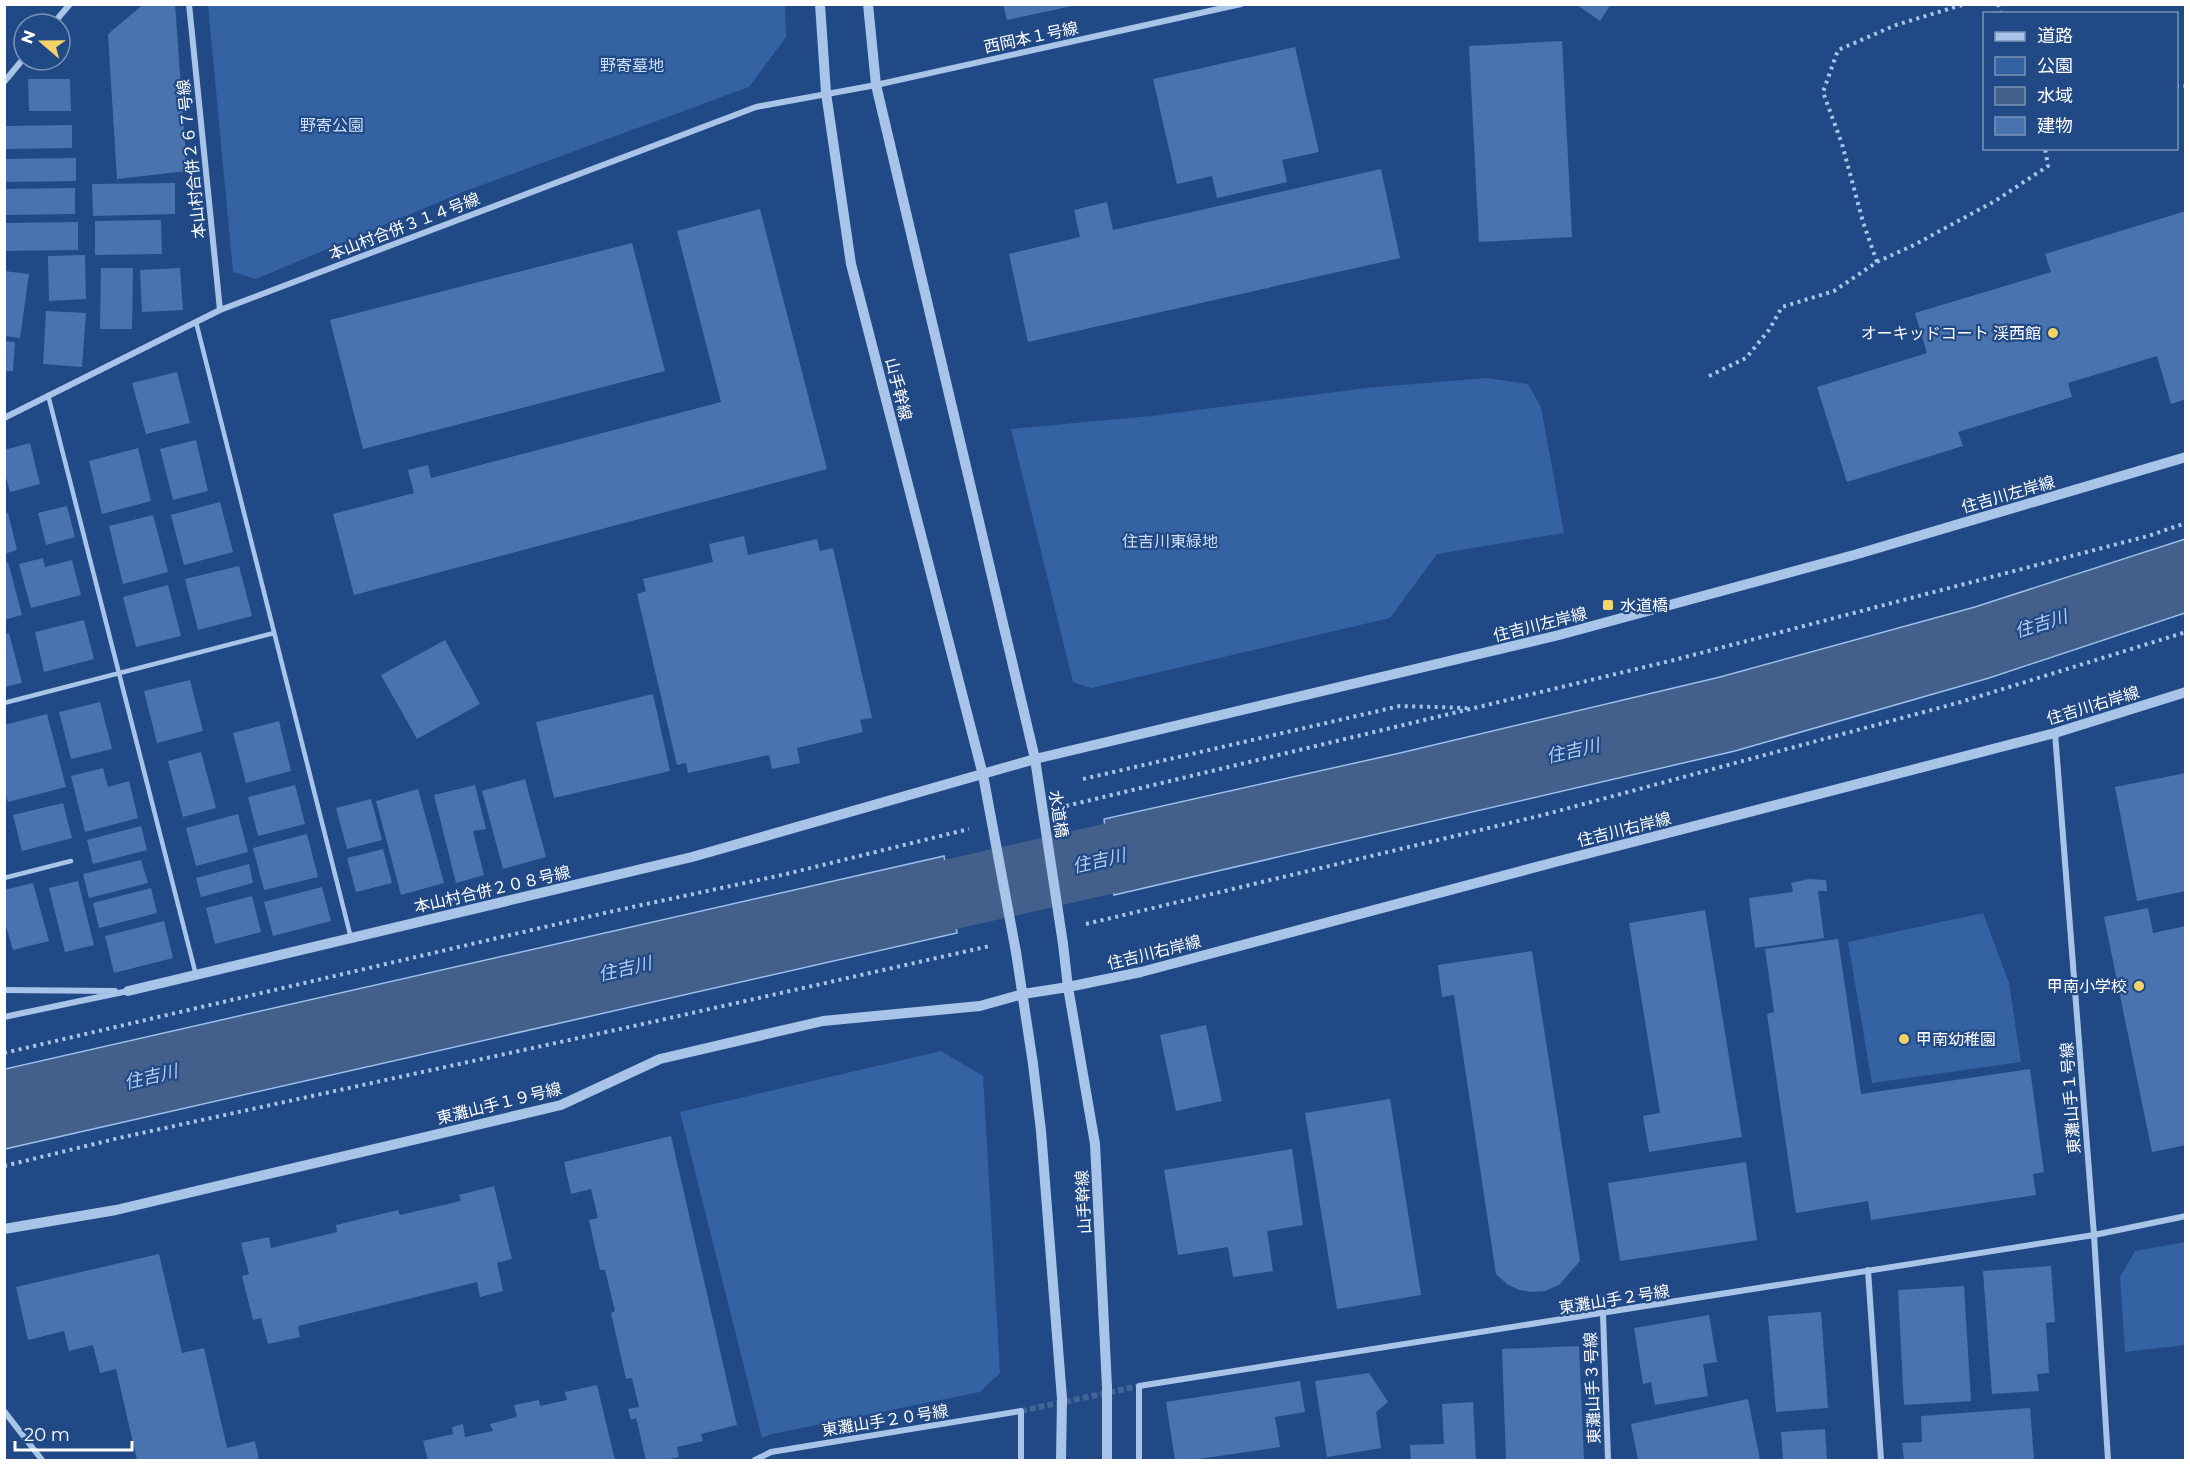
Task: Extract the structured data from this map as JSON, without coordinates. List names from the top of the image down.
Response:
{
  "streets": {
    "street": [
      "西岡本１号線",
      "本山村合併２６７号線",
      "本山村合併３１４号線",
      "山手幹線",
      "住吉川左岸線",
      "住吉川右岸線",
      "水道橋",
      "本山村合併２０８号線",
      "東灘山手１号線",
      "東灘山手１９号線",
      "東灘山手２号線",
      "東灘山手３号線",
      "東灘山手２０号線"
    ]
  },
  "crossings": [
    ["西岡本１号線", "本山村合併３１４号線"],
    ["西岡本１号線", "山手幹線"],
    ["本山村合併２６７号線", "本山村合併３１４号線"],
    ["本山村合併３１４号線", "山手幹線"],
    ["山手幹線", "住吉川左岸線"],
    ["山手幹線", "住吉川右岸線"],
    ["山手幹線", "水道橋"],
    ["山手幹線", "本山村合併２０８号線"],
    ["山手幹線", "東灘山手１９号線"],
    ["住吉川左岸線", "水道橋"],
    ["住吉川左岸線", "本山村合併２０８号線"],
    ["住吉川右岸線", "東灘山手１号線"],
    ["住吉川右岸線", "東灘山手１９号線"],
    ["東灘山手１号線", "東灘山手２号線"],
    ["東灘山手２号線", "東灘山手３号線"]
  ],
  "water": ["住吉川"],
  "parks": ["野寄墓地", "野寄公園", "住吉川東緑地"],
  "places": {
    "other": ["オーキッドコート 渓西館", "甲南小学校", "甲南幼稚園"],
    "transit": ["水道橋"]
  },
  "legend": [
    "道路",
    "公園",
    "水域",
    "建物"
  ],
  "scale_bar": "20 m",
  "north": "left"
}
